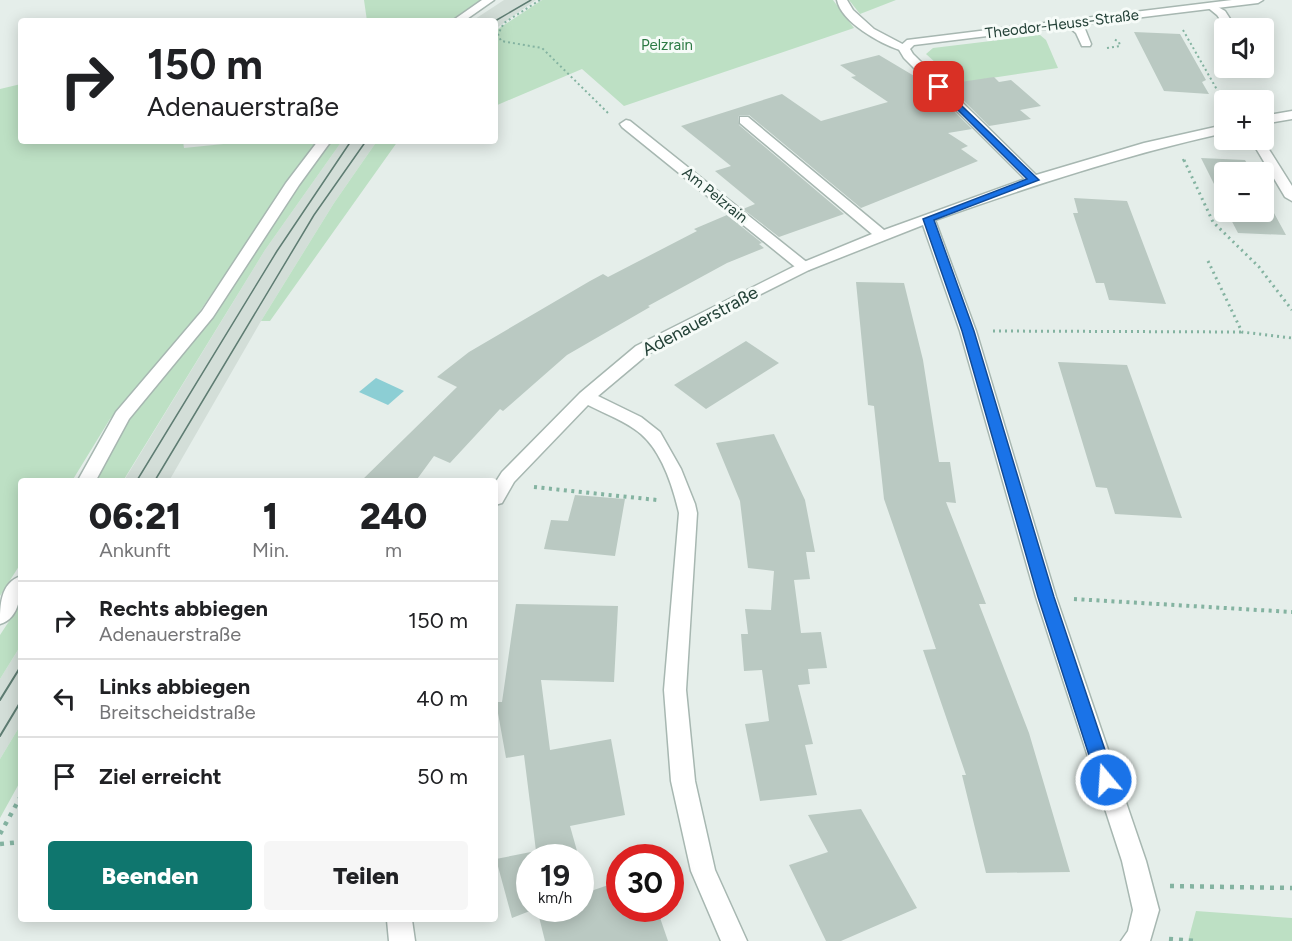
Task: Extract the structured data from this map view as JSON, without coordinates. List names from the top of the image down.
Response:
{
  "streets": {
    "street": ["Theodor-Heuss-Straße", "Am Pelzrain", "Adenauerstraße"]
  },
  "crossings": [
    ["Am Pelzrain", "Adenauerstraße"]
  ],
  "parks": ["Pelzrain"],
  "page": {
    "map_buttons": ["+", "−"],
    "turn": ["150 m", "Adenauerstraße"],
    "eta": [
      "06:21",
      "Ankunft",
      "1",
      "Min.",
      "240",
      "m"
    ],
    "list": [
      {
        "name": "Rechts abbiegen",
        "note": "Adenauerstraße",
        "value": "150 m"
      },
      {
        "name": "Links abbiegen",
        "note": "Breitscheidstraße",
        "value": "40 m"
      },
      {
        "name": "Ziel erreicht",
        "value": "50 m"
      }
    ],
    "buttons": ["Beenden", "Teilen"],
    "speed": "19 km/h",
    "limit": "30"
  }
}
